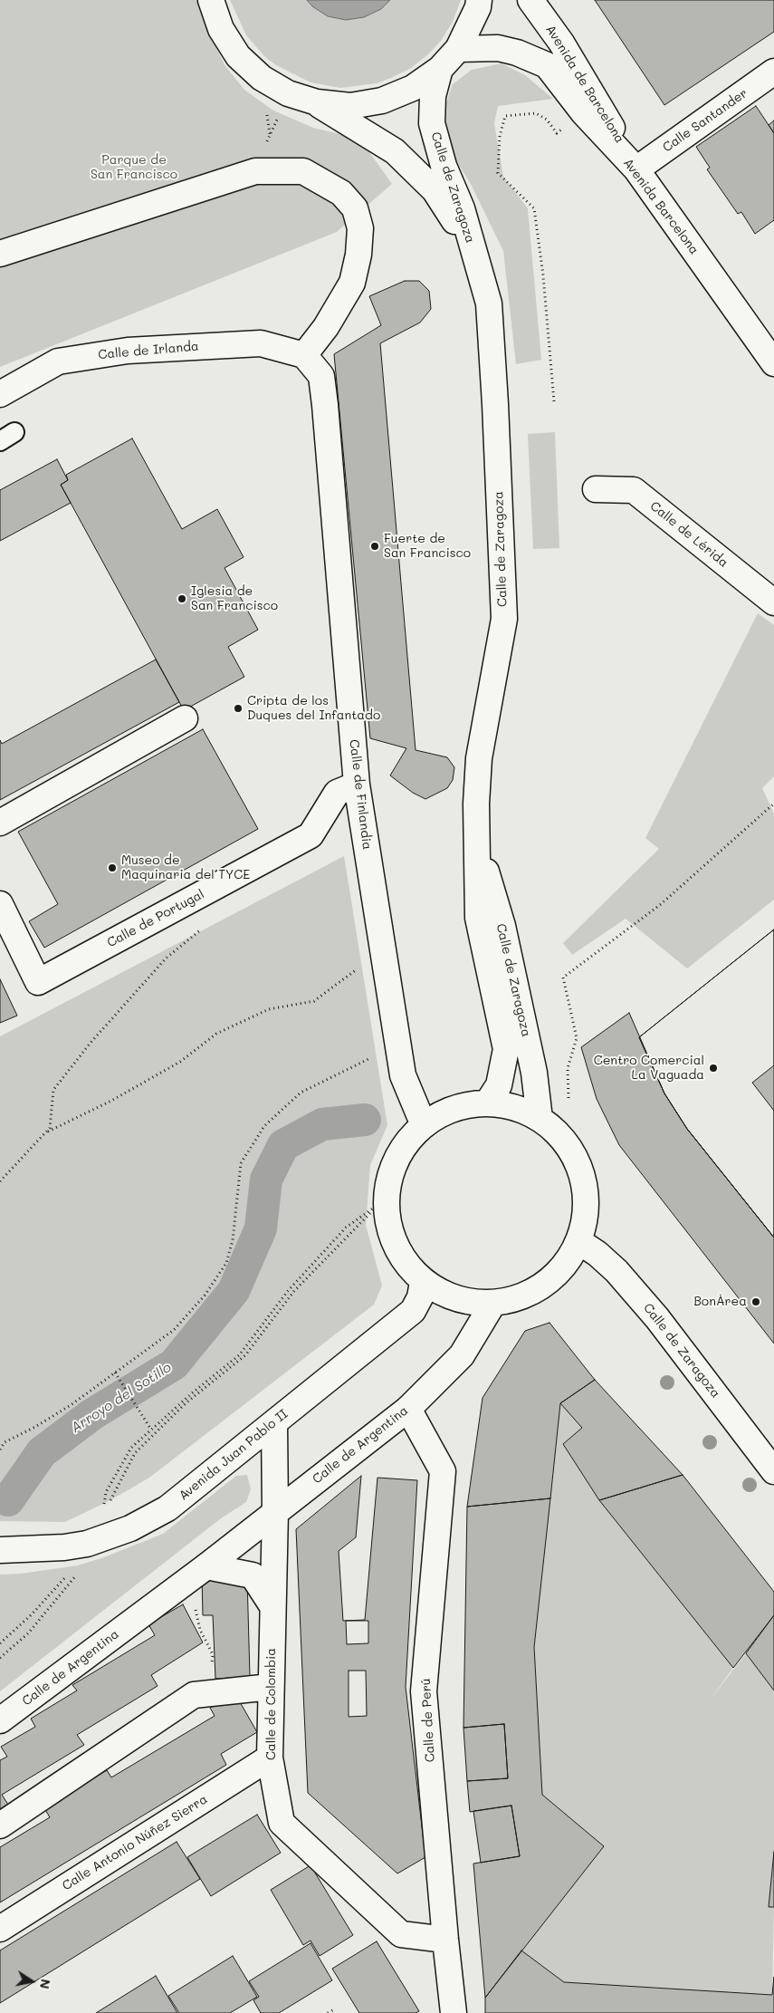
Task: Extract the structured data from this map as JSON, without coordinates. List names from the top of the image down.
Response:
{
  "streets": {
    "street": [
      "Avenida de Barcelona",
      "Calle Santander",
      "Calle de Zaragoza",
      "Avenida Barcelona",
      "Calle de Irlanda",
      "Calle de Lérida",
      "Calle de Finlandia",
      "Calle de Portugal",
      "Calle de Argentina",
      "Avenida Juan Pablo II",
      "Calle de Colombia",
      "Calle de Perú",
      "Calle Antonio Núñez Sierra"
    ]
  },
  "crossings": [
    ["Avenida de Barcelona", "Calle Santander"],
    ["Avenida de Barcelona", "Avenida Barcelona"],
    ["Calle Santander", "Avenida Barcelona"],
    ["Calle de Irlanda", "Calle de Finlandia"],
    ["Calle de Finlandia", "Calle de Portugal"],
    ["Calle de Argentina", "Calle de Colombia"],
    ["Calle de Argentina", "Calle de Perú"],
    ["Avenida Juan Pablo II", "Calle de Colombia"],
    ["Calle de Colombia", "Calle de Perú"],
    ["Calle de Colombia", "Calle Antonio Núñez Sierra"]
  ],
  "water": ["Arroyo del Sotillo"],
  "parks": ["Parque de San Francisco"],
  "places": [
    "Fuerte de San Francisco",
    "Iglesia de San Francisco",
    "Cripta de los Duques del Infantado",
    "Museo de Maquinaria del TYCE",
    "Centro Comercial La Vaguada",
    "BonÀrea"
  ],
  "north": "right"
}
